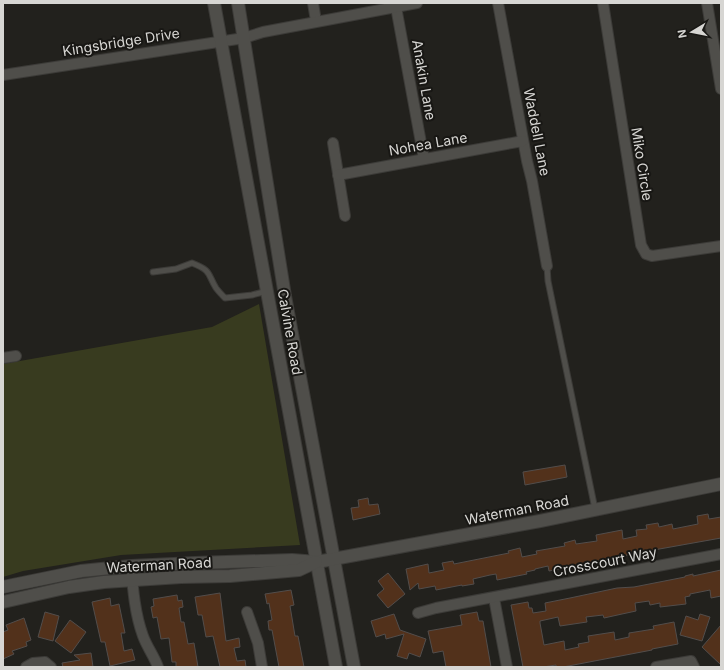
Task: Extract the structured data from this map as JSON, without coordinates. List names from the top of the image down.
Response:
{
  "streets": {
    "main road": ["Calvine Road", "Waterman Road"],
    "street": [
      "Kingsbridge Drive",
      "Anakin Lane",
      "Waddell Lane",
      "Nohea Lane",
      "Miko Circle",
      "Crosscourt Way"
    ]
  },
  "crossings": [
    ["Kingsbridge Drive", "Anakin Lane"],
    ["Kingsbridge Drive", "Calvine Road"],
    ["Anakin Lane", "Nohea Lane"],
    ["Waddell Lane", "Nohea Lane"],
    ["Calvine Road", "Waterman Road"]
  ],
  "north": "left"
}
